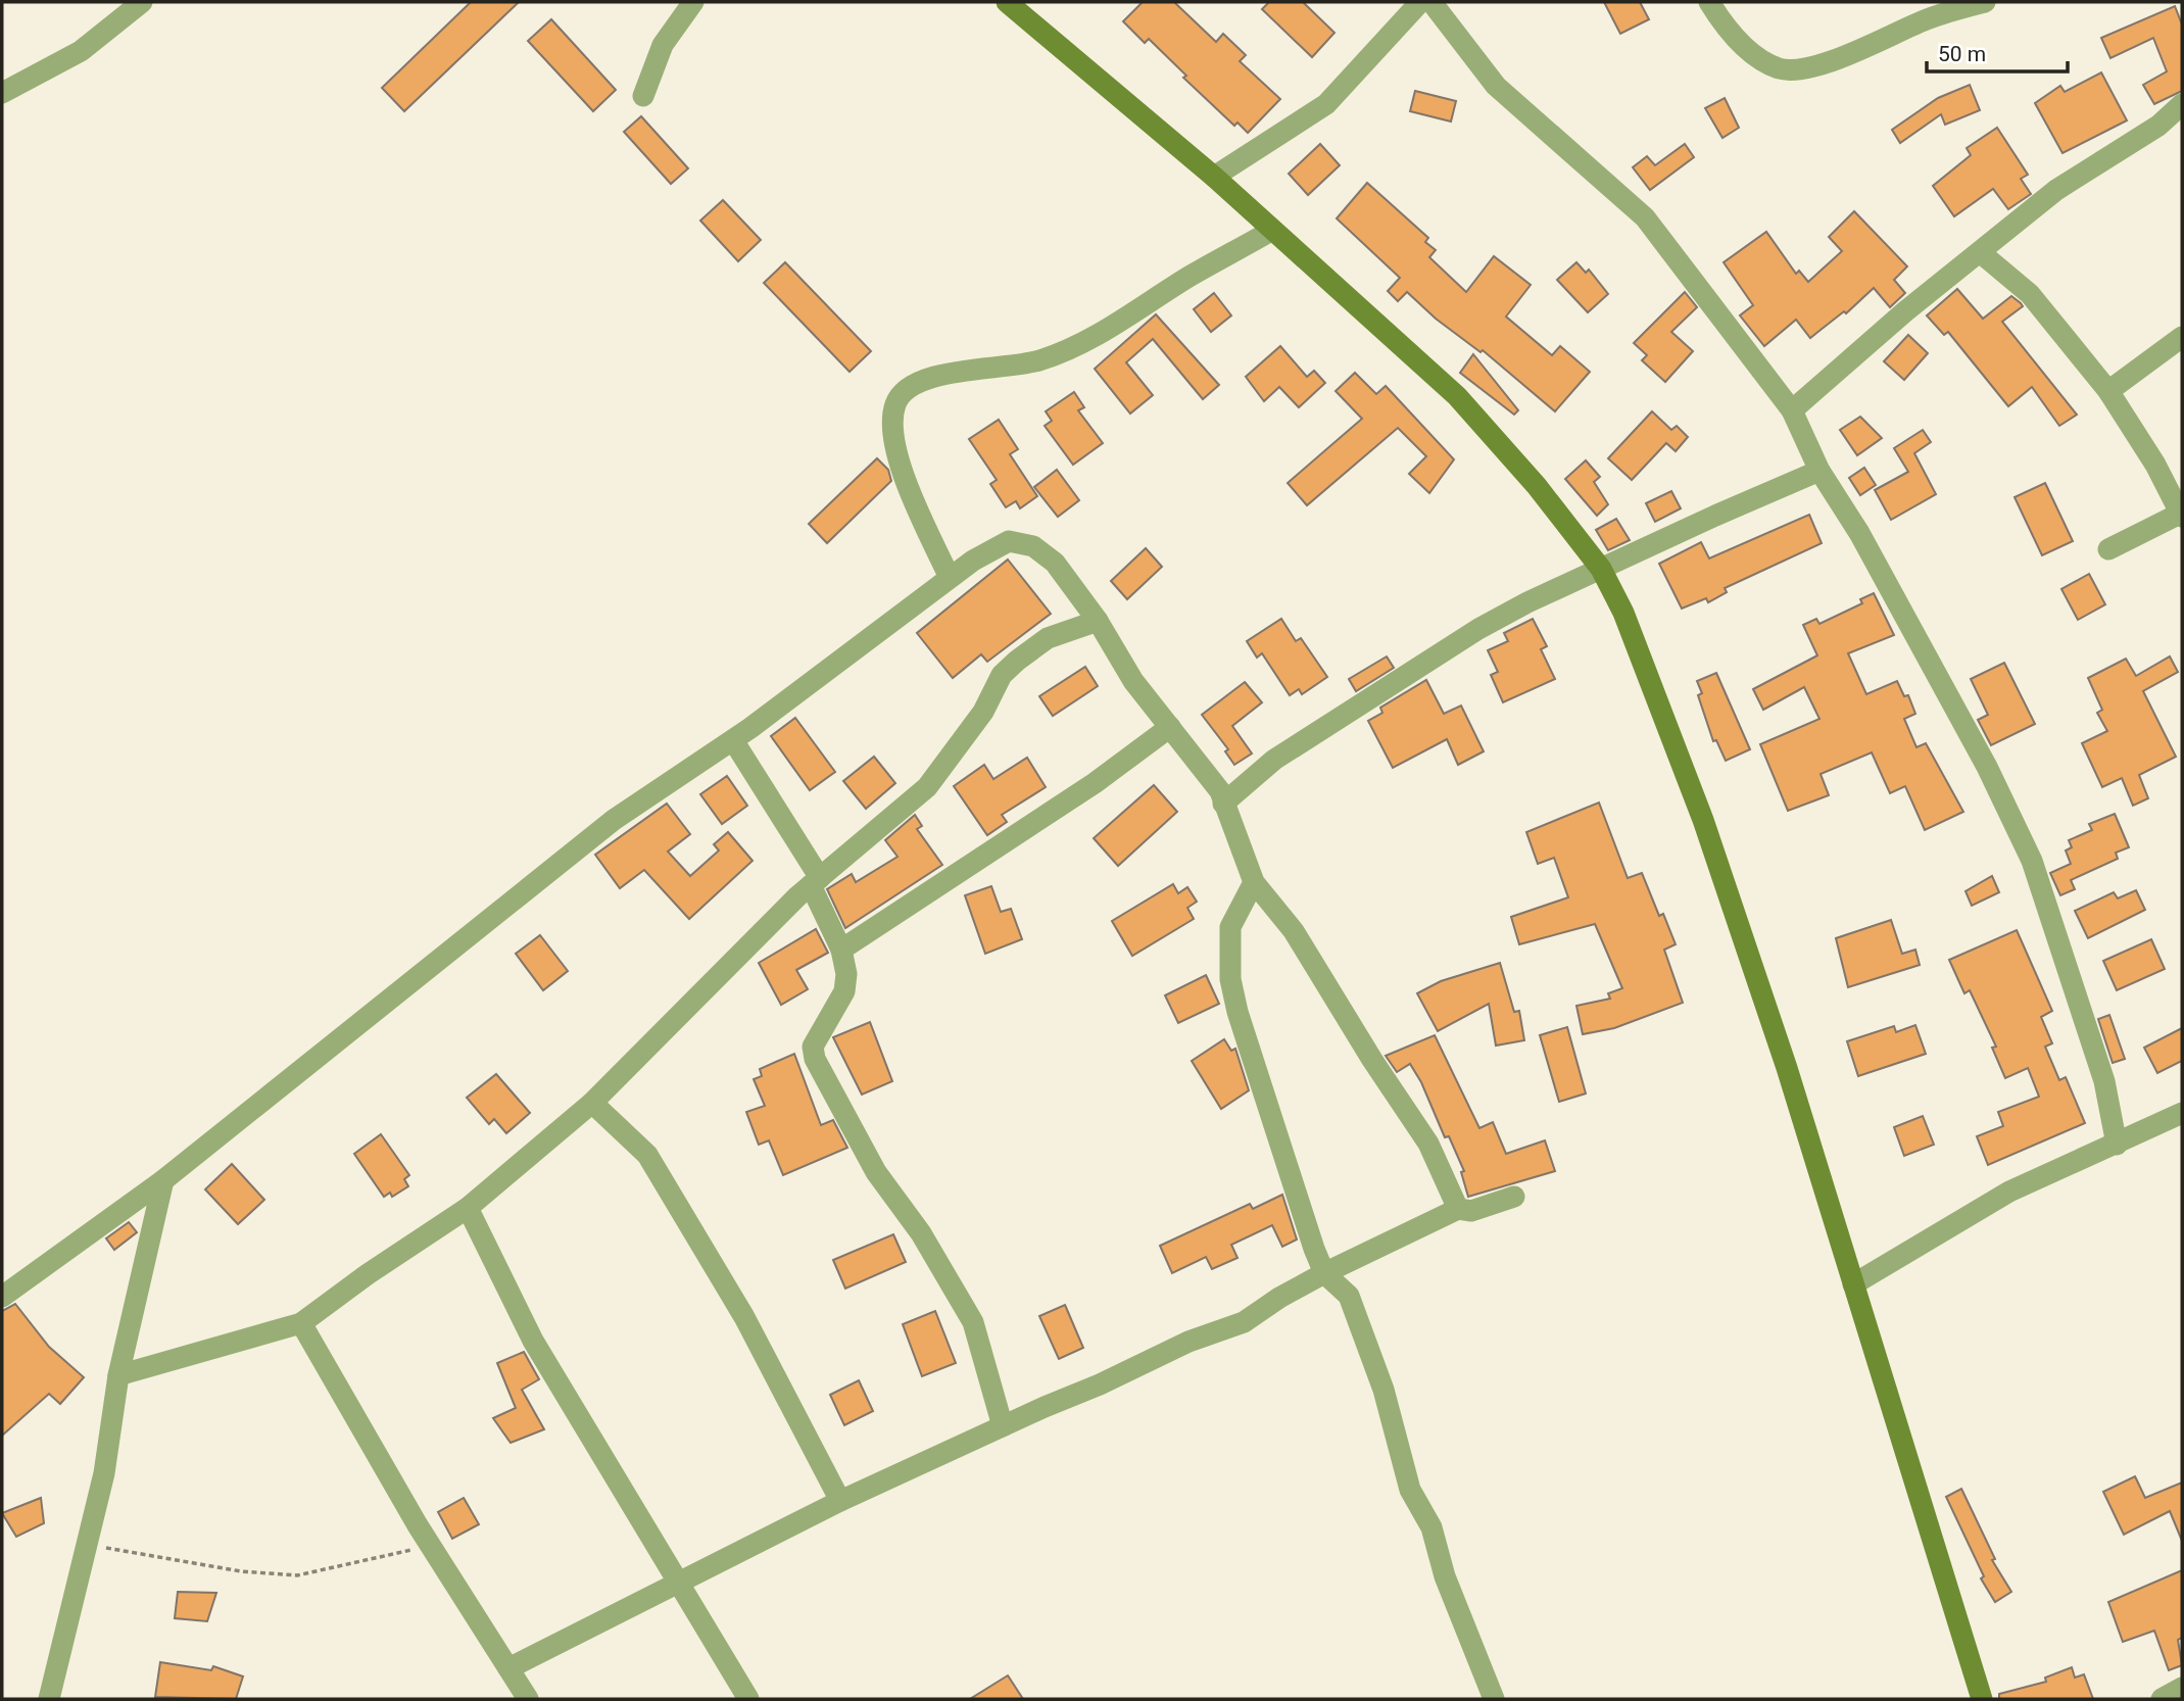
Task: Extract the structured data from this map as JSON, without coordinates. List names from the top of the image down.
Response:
{
  "scale_bar": "50 m"
}
